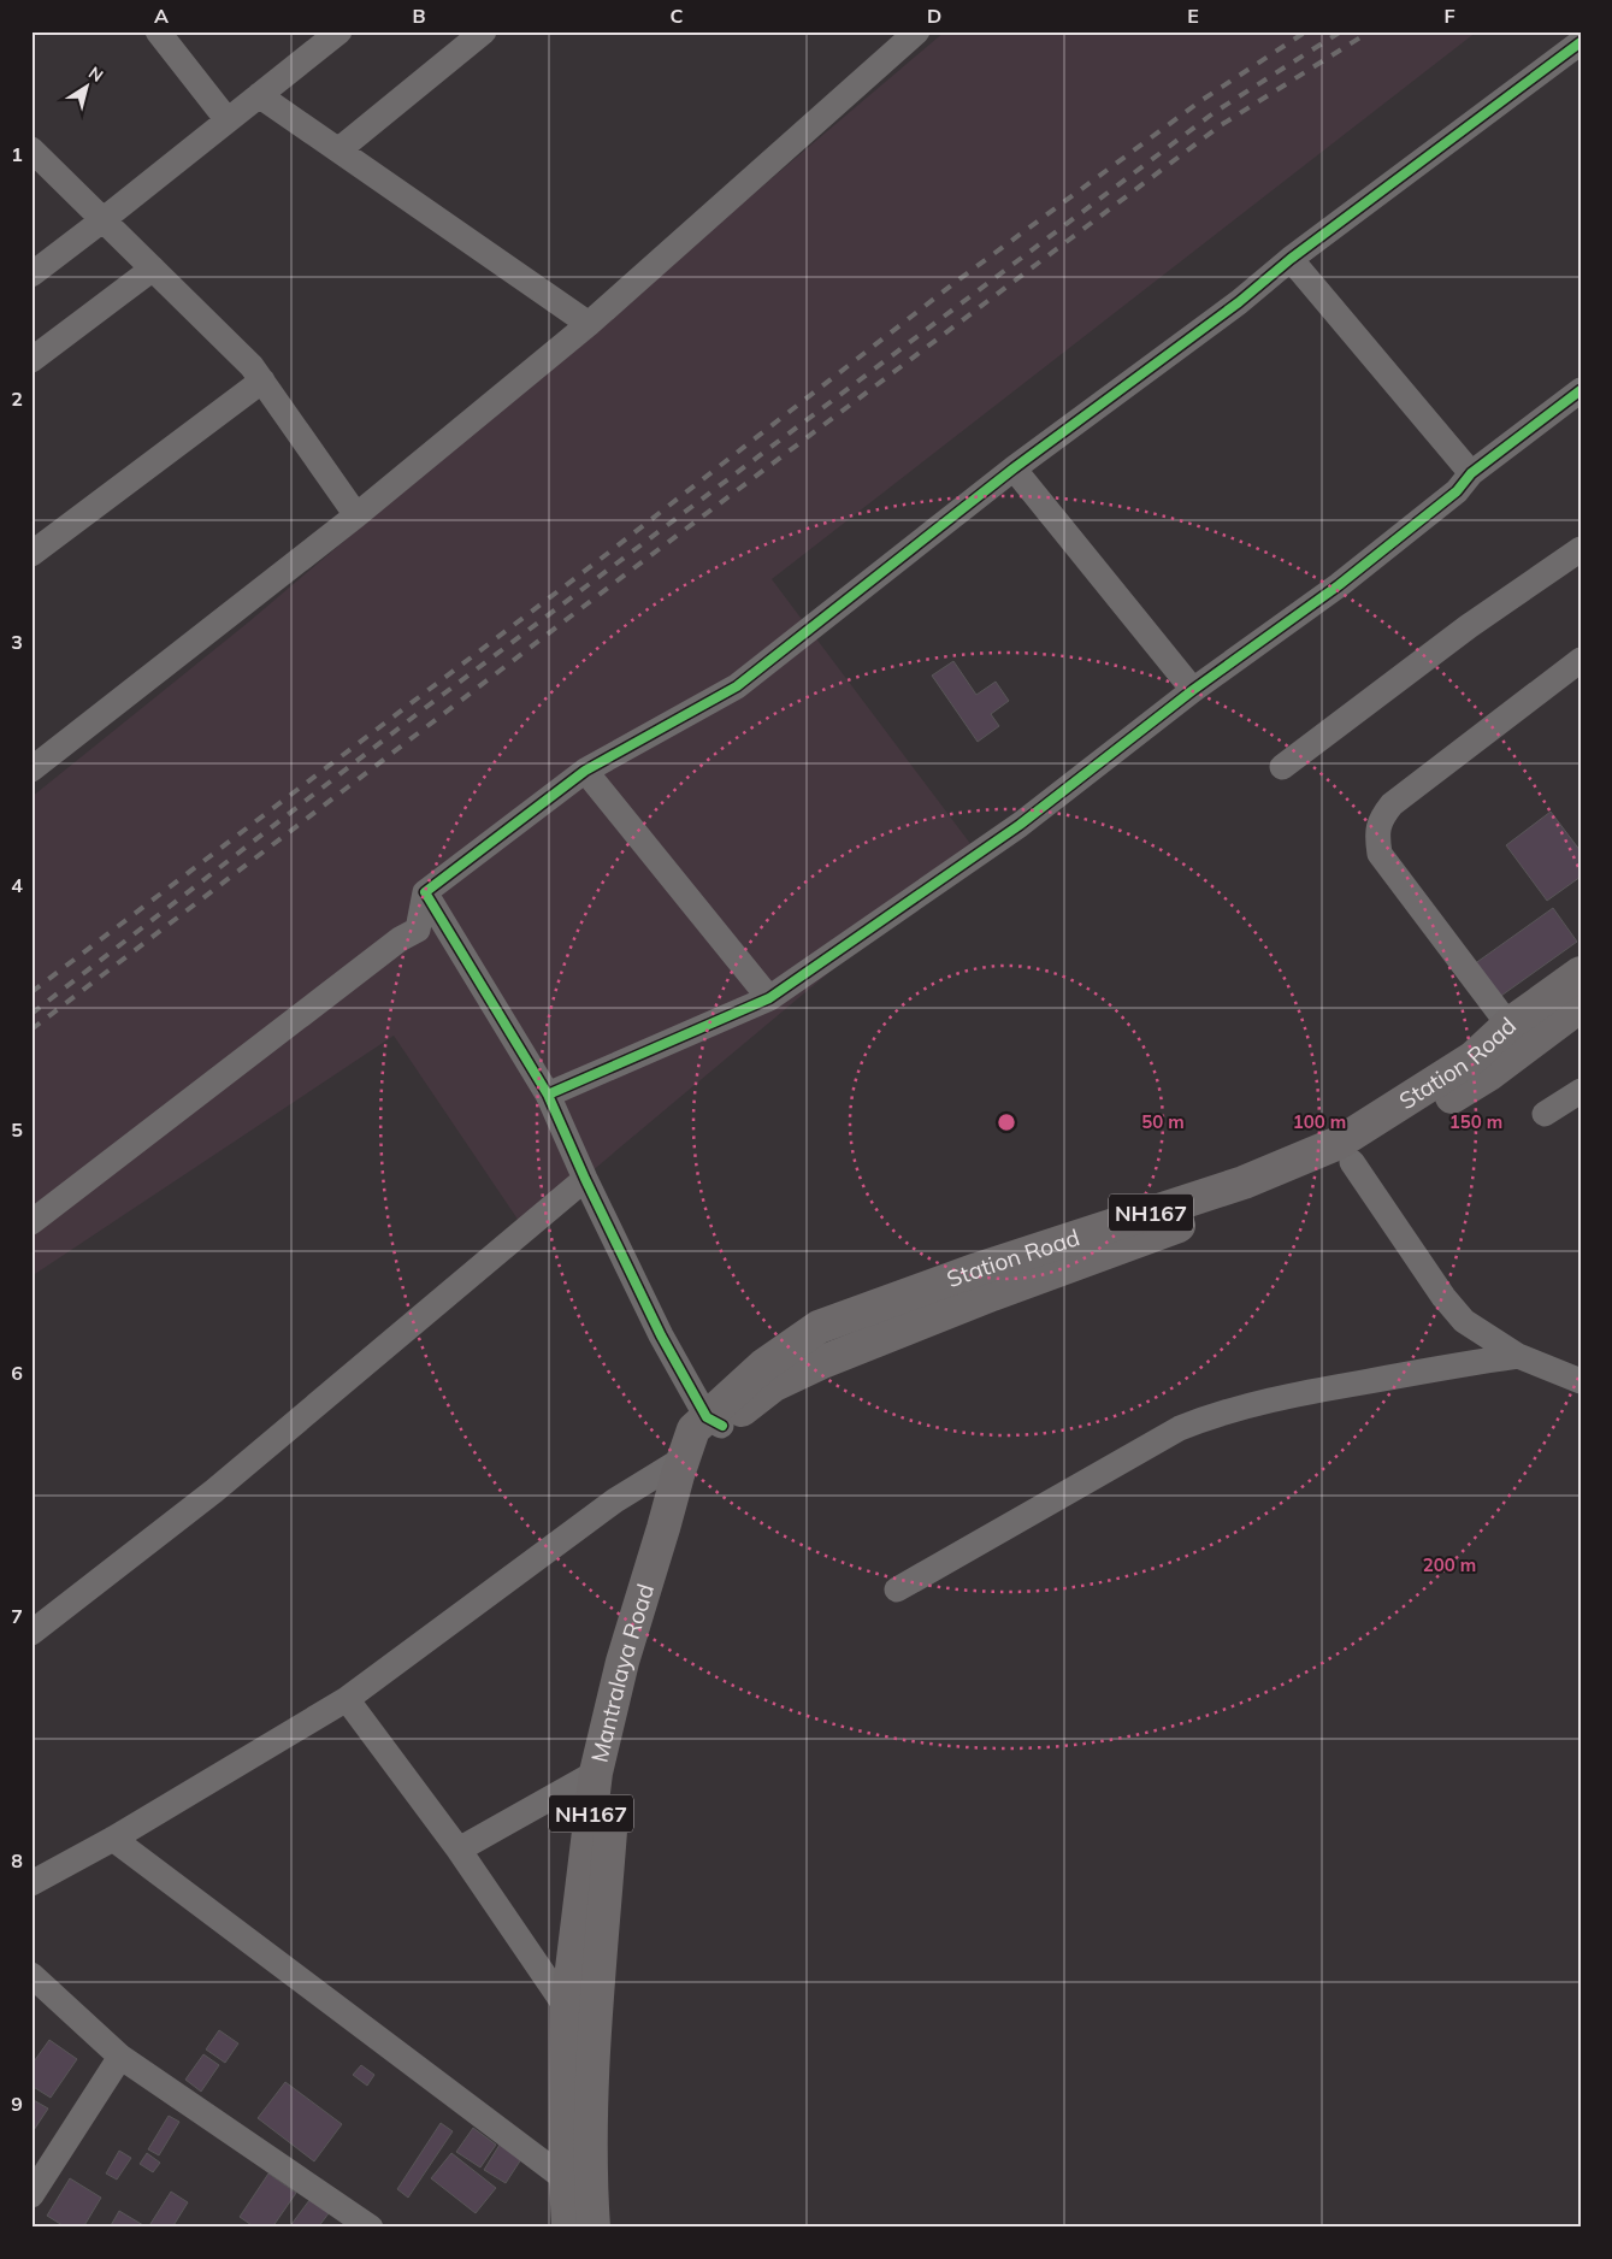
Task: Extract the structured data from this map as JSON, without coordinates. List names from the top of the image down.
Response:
{
  "streets": {
    "highway": ["Station Road", "NH167", "Mantralaya Road"]
  },
  "crossings": [
    ["Station Road", "Mantralaya Road"]
  ],
  "north": "top right",
  "grid": {
    "columns": [
      "A",
      "B",
      "C",
      "D",
      "E",
      "F"
    ],
    "rows": [
      "1",
      "2",
      "3",
      "4",
      "5",
      "6",
      "7",
      "8",
      "9"
    ]
  },
  "rings": [
    "50 m",
    "100 m",
    "150 m",
    "200 m"
  ]
}
